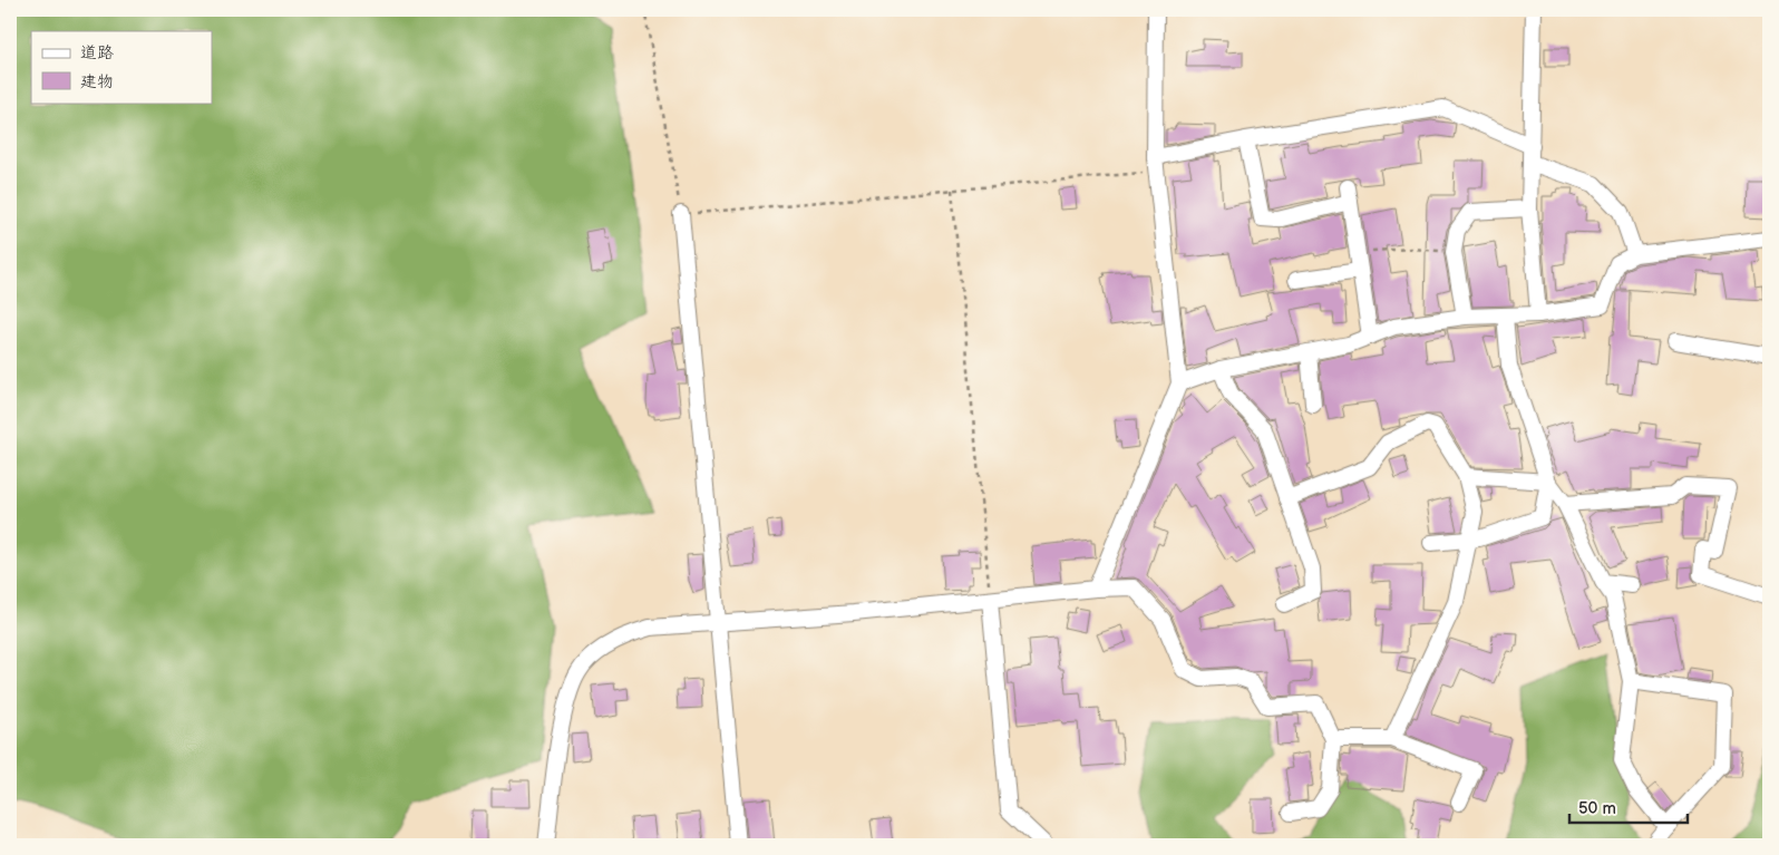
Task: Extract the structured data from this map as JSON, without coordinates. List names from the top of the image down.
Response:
{
  "legend": ["道路", "建物"],
  "scale_bar": "50 m"
}
